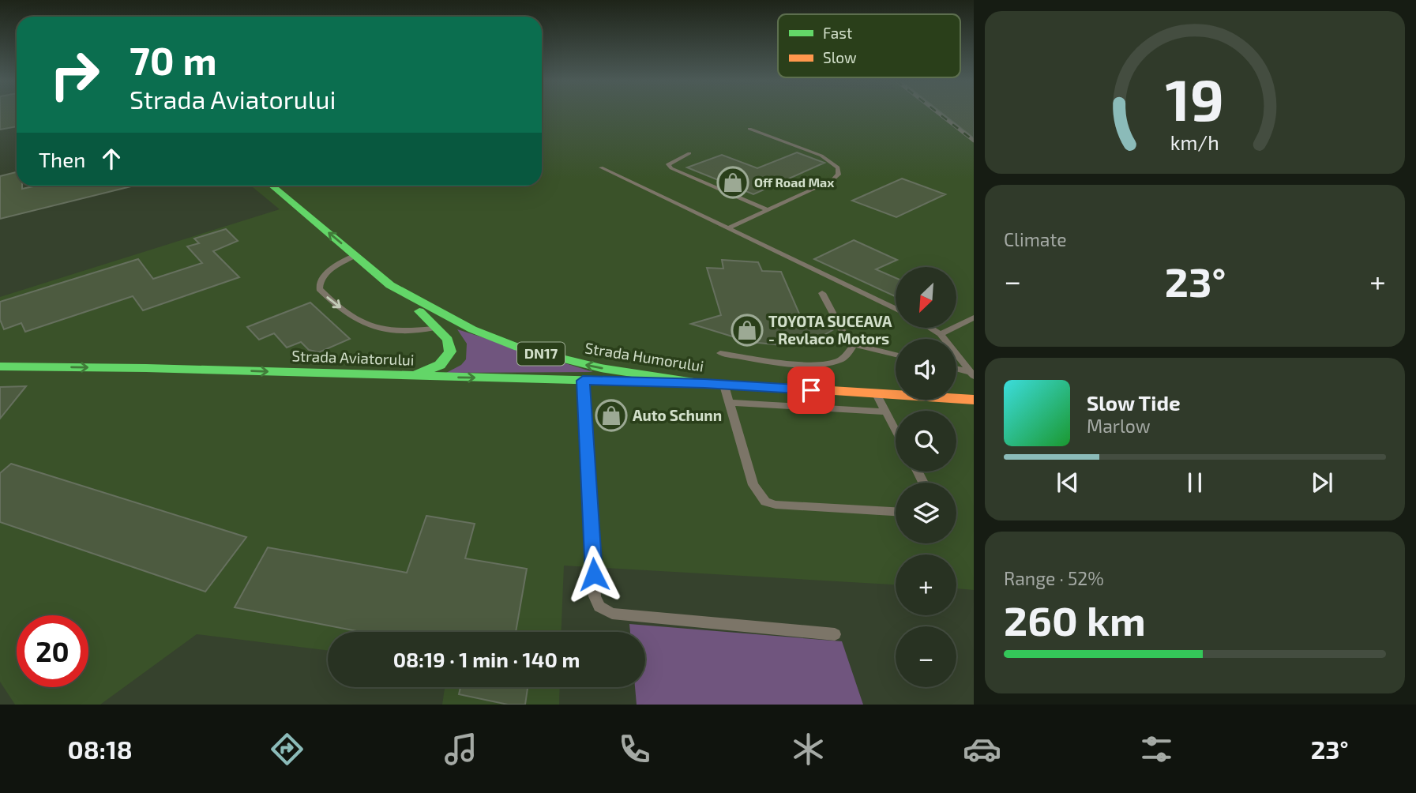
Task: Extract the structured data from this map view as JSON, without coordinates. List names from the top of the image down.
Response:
{
  "streets": {
    "main road": ["DN17", "Strada Humorului", "Strada Aviatorului"]
  },
  "crossings": [
    ["Strada Humorului", "Strada Aviatorului"]
  ],
  "one_way": ["Strada Humorului", "Strada Aviatorului"],
  "places": {
    "shop": ["Off Road Max", "TOYOTA SUCEAVA - Revlaco Motors", "Auto Schunn"]
  },
  "legend": ["Fast", "Slow"],
  "north": "bottom left",
  "page": {
    "turn": ["70 m", "Strada Aviatorului"],
    "then": "Then",
    "tile": [
      "Climate",
      ["Range · 52%", "260 km"]
    ],
    "heat": ["−", "23°", "+"],
    "map_buttons": ["+", "−"],
    "song": ["Slow Tide", "Marlow"],
    "limit": "20",
    "trip": "08:19 · 1 min · 140 m",
    "tabs": ["08:18", "23°"],
    "gauge": ["19", "km/h"]
  }
}
